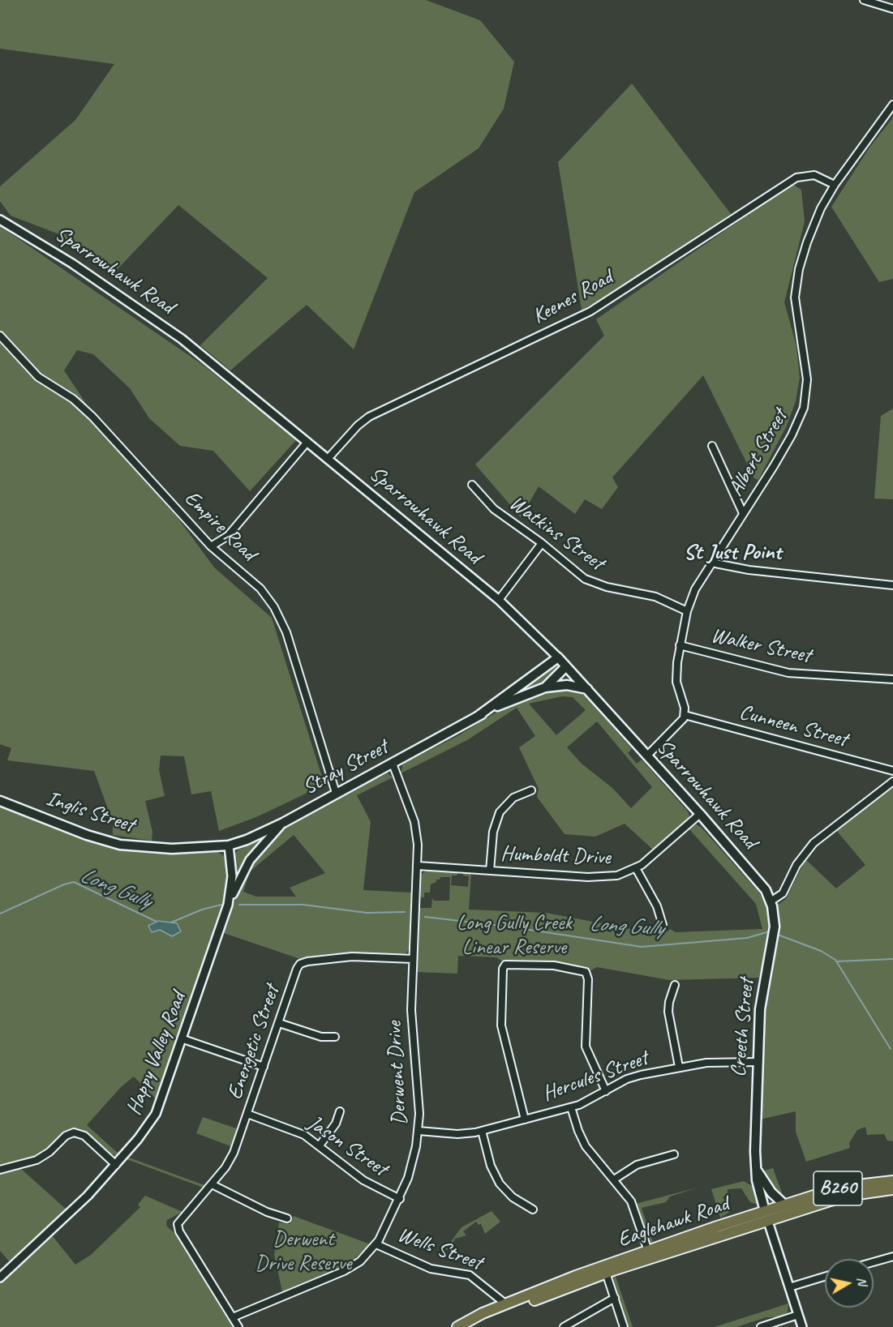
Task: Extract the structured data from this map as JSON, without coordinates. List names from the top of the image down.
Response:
{
  "streets": {
    "main road": [
      "Sparrowhawk Road",
      "Stray Street",
      "Inglis Street",
      "Creeth Street",
      "B260",
      "Eaglehawk Road"
    ],
    "street": [
      "Keenes Road",
      "Albert Street",
      "Empire Road",
      "Watkins Street",
      "Walker Street",
      "Cunneen Street",
      "Humboldt Drive",
      "Energetic Street",
      "Happy Valley Road",
      "Derwent Drive",
      "Hercules Street",
      "Jason Street",
      "Wells Street"
    ]
  },
  "crossings": [
    ["Sparrowhawk Road", "Keenes Road"],
    ["Sparrowhawk Road", "Stray Street"],
    ["Sparrowhawk Road", "Humboldt Drive"],
    ["Sparrowhawk Road", "Creeth Street"],
    ["Keenes Road", "Albert Street"],
    ["Albert Street", "Watkins Street"],
    ["Albert Street", "Walker Street"],
    ["Albert Street", "Cunneen Street"],
    ["Empire Road", "Stray Street"],
    ["Stray Street", "Inglis Street"],
    ["Stray Street", "Happy Valley Road"],
    ["Stray Street", "Derwent Drive"],
    ["Inglis Street", "Happy Valley Road"],
    ["Humboldt Drive", "Derwent Drive"],
    ["Creeth Street", "Hercules Street"],
    ["Creeth Street", "Eaglehawk Road"],
    ["Energetic Street", "Derwent Drive"],
    ["Energetic Street", "Jason Street"],
    ["Derwent Drive", "Hercules Street"],
    ["Derwent Drive", "Jason Street"],
    ["Derwent Drive", "Wells Street"],
    ["Eaglehawk Road", "Wells Street"]
  ],
  "districts": ["St Just Point"],
  "water": ["Long Gully"],
  "parks": ["Long Gully Creek Linear Reserve", "Derwent Drive Reserve"],
  "north": "right"
}
